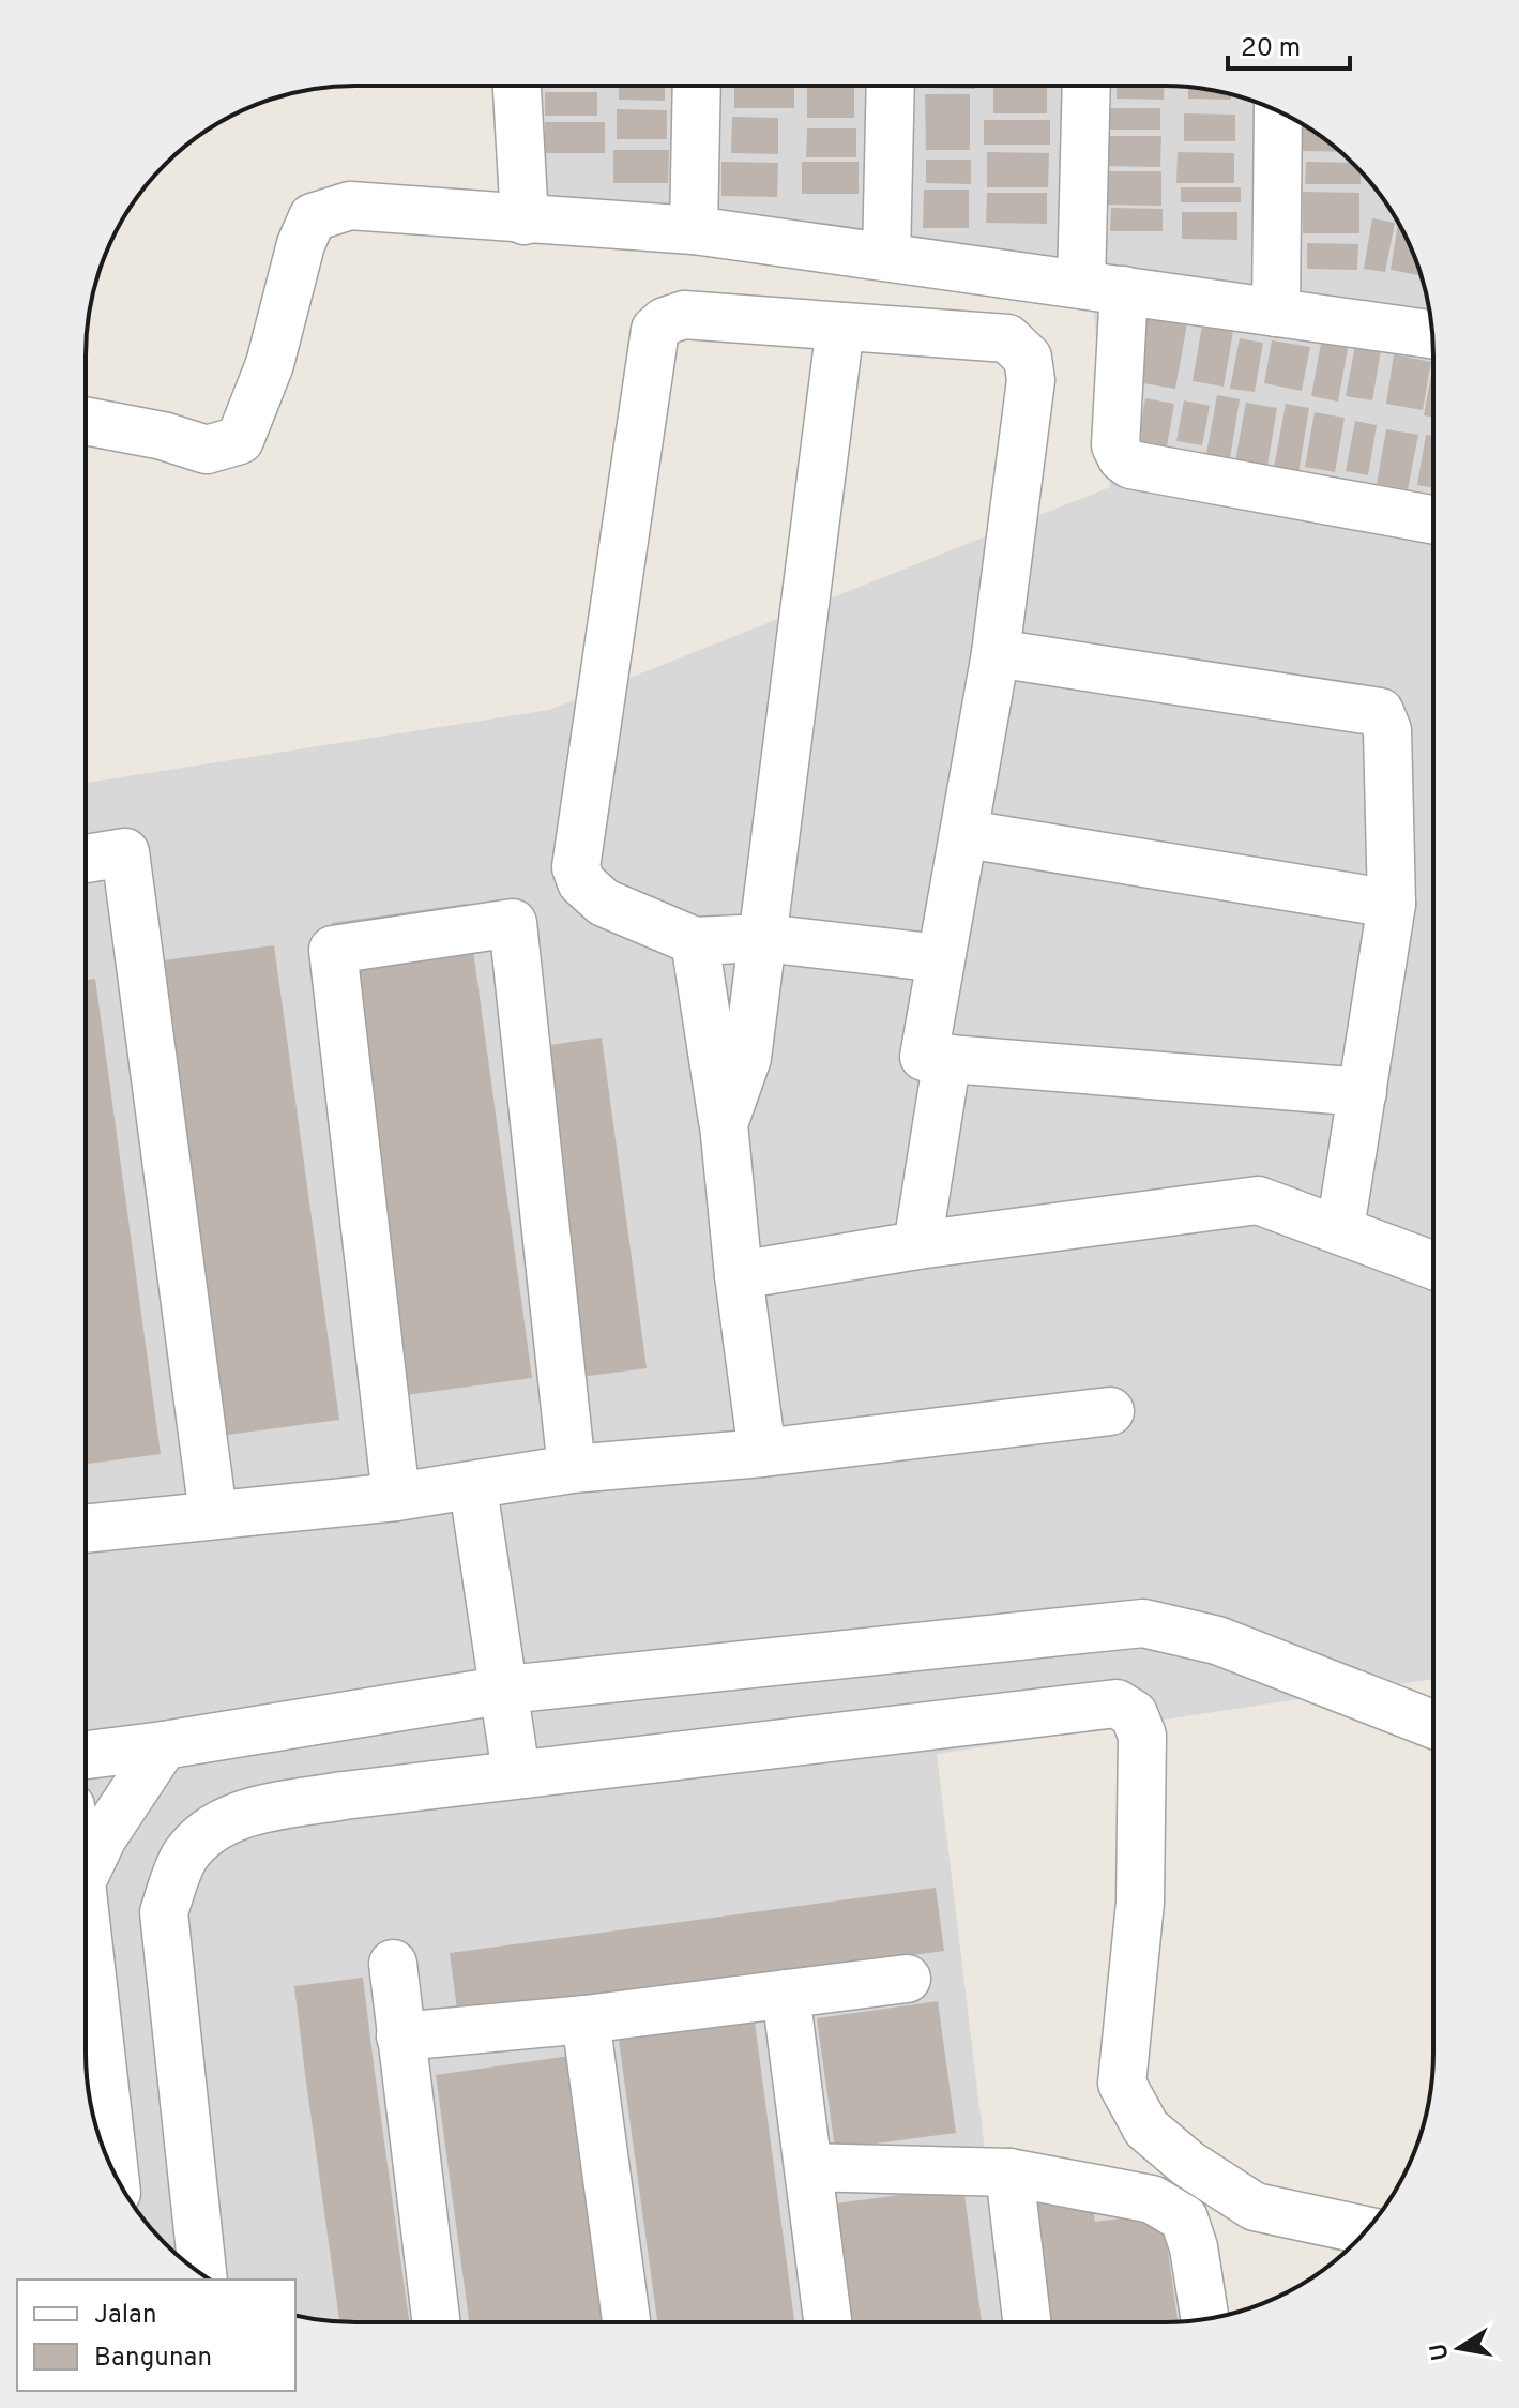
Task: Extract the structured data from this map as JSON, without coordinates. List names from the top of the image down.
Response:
{
  "legend": ["Jalan", "Bangunan"],
  "scale_bar": "20 m",
  "north": "left"
}
